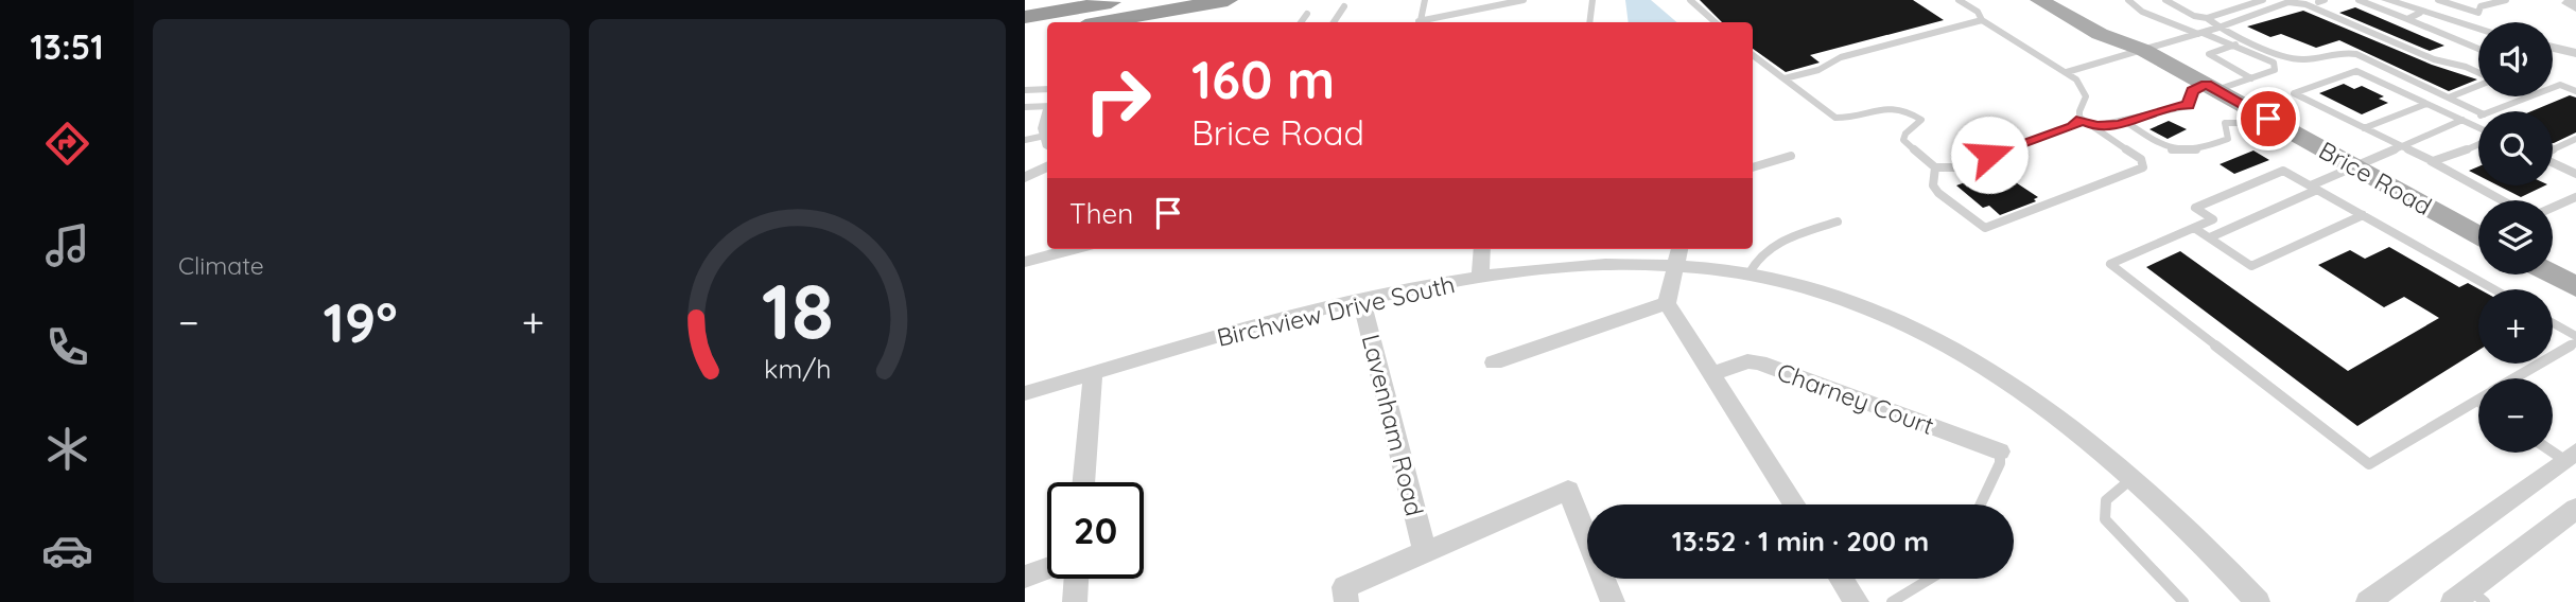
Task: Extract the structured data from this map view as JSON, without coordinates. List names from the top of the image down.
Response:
{
  "streets": {
    "main road": ["Brice Road"],
    "street": ["Birchview Drive South", "Charney Court", "Lavenham Road"]
  },
  "crossings": [
    ["Birchview Drive South", "Lavenham Road"]
  ],
  "page": {
    "tabs": "13:51",
    "tile": "Climate",
    "map_buttons": ["+", "−"],
    "turn": ["160 m", "Brice Road"],
    "then": "Then",
    "heat": ["−", "19°", "+"],
    "limit": "20",
    "trip": "13:52 · 1 min · 200 m",
    "gauge": ["18", "km/h"]
  }
}
